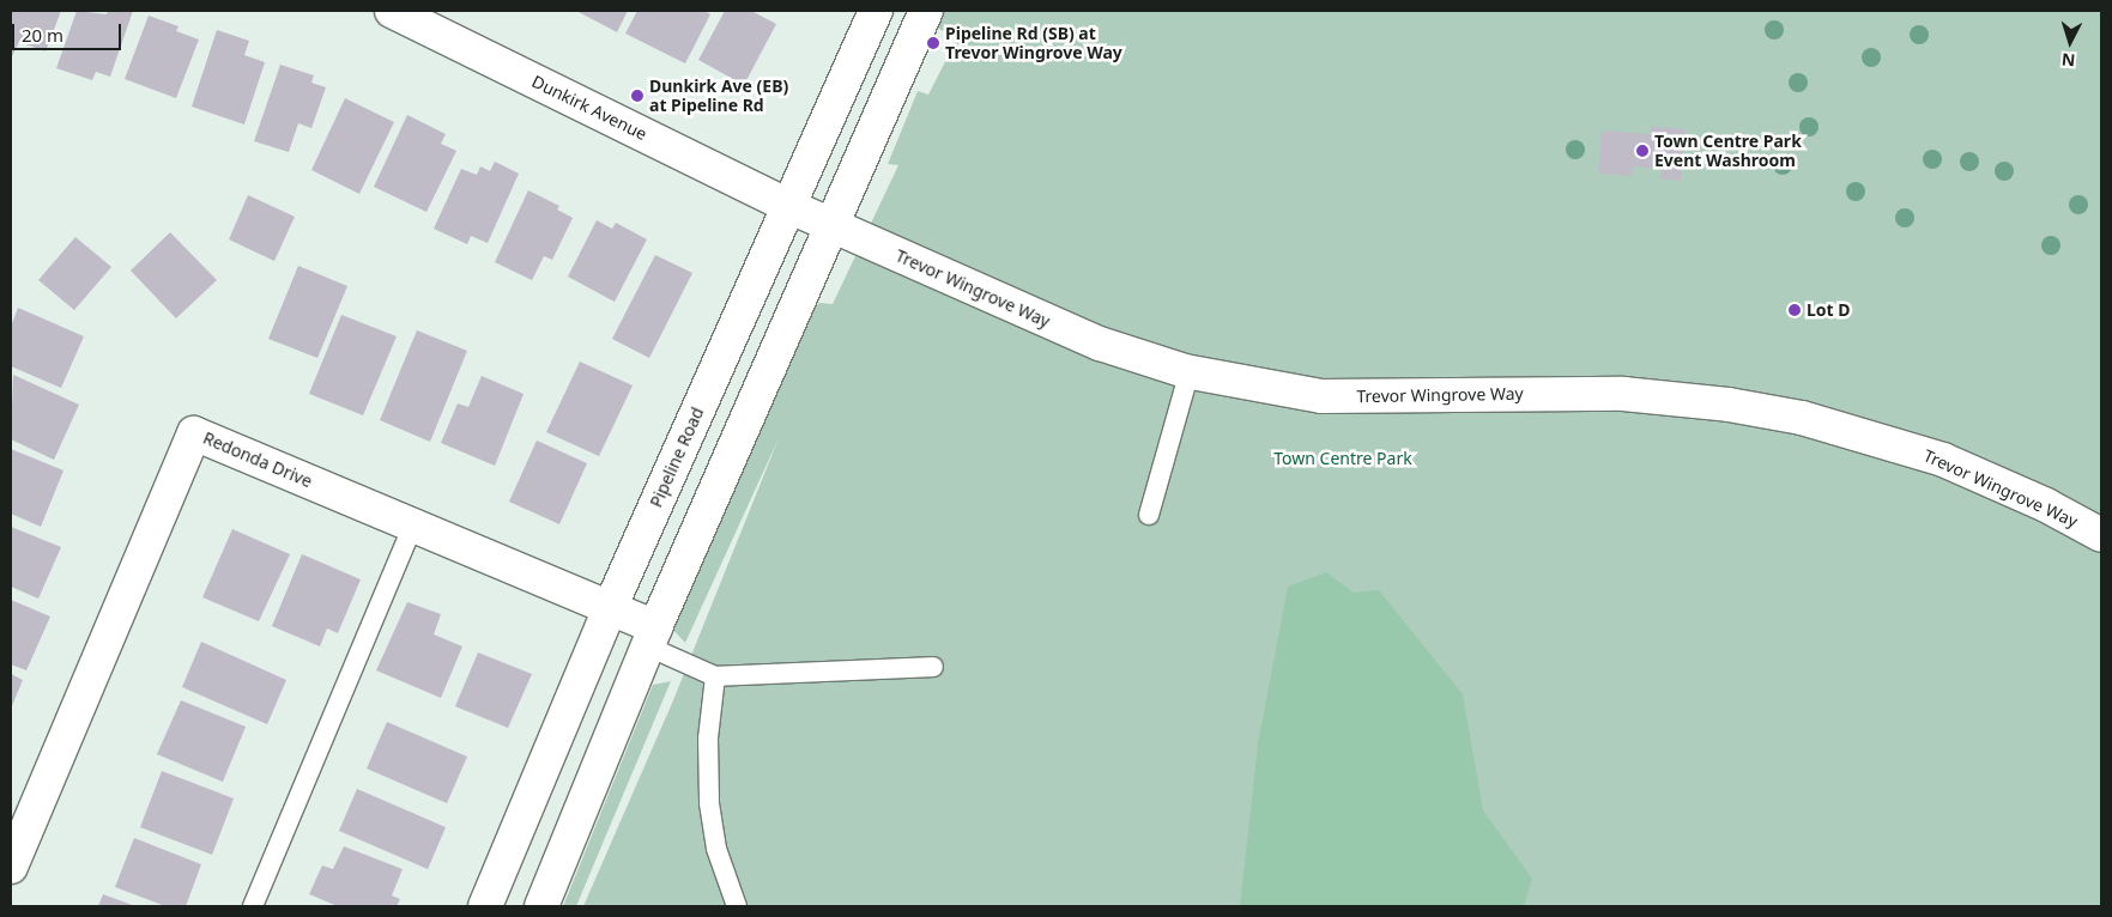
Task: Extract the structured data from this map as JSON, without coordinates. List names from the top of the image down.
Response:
{
  "streets": {
    "street": [
      "Dunkirk Avenue",
      "Trevor Wingrove Way",
      "Pipeline Road",
      "Redonda Drive"
    ]
  },
  "crossings": [
    ["Dunkirk Avenue", "Trevor Wingrove Way"],
    ["Dunkirk Avenue", "Pipeline Road"],
    ["Trevor Wingrove Way", "Pipeline Road"],
    ["Pipeline Road", "Redonda Drive"]
  ],
  "parks": ["Town Centre Park"],
  "places": [
    "Pipeline Rd (SB) at Trevor Wingrove Way",
    "Dunkirk Ave (EB) at Pipeline Rd",
    "Town Centre Park Event Washroom",
    "Lot D"
  ],
  "scale_bar": "20 m",
  "north": "bottom"
}
